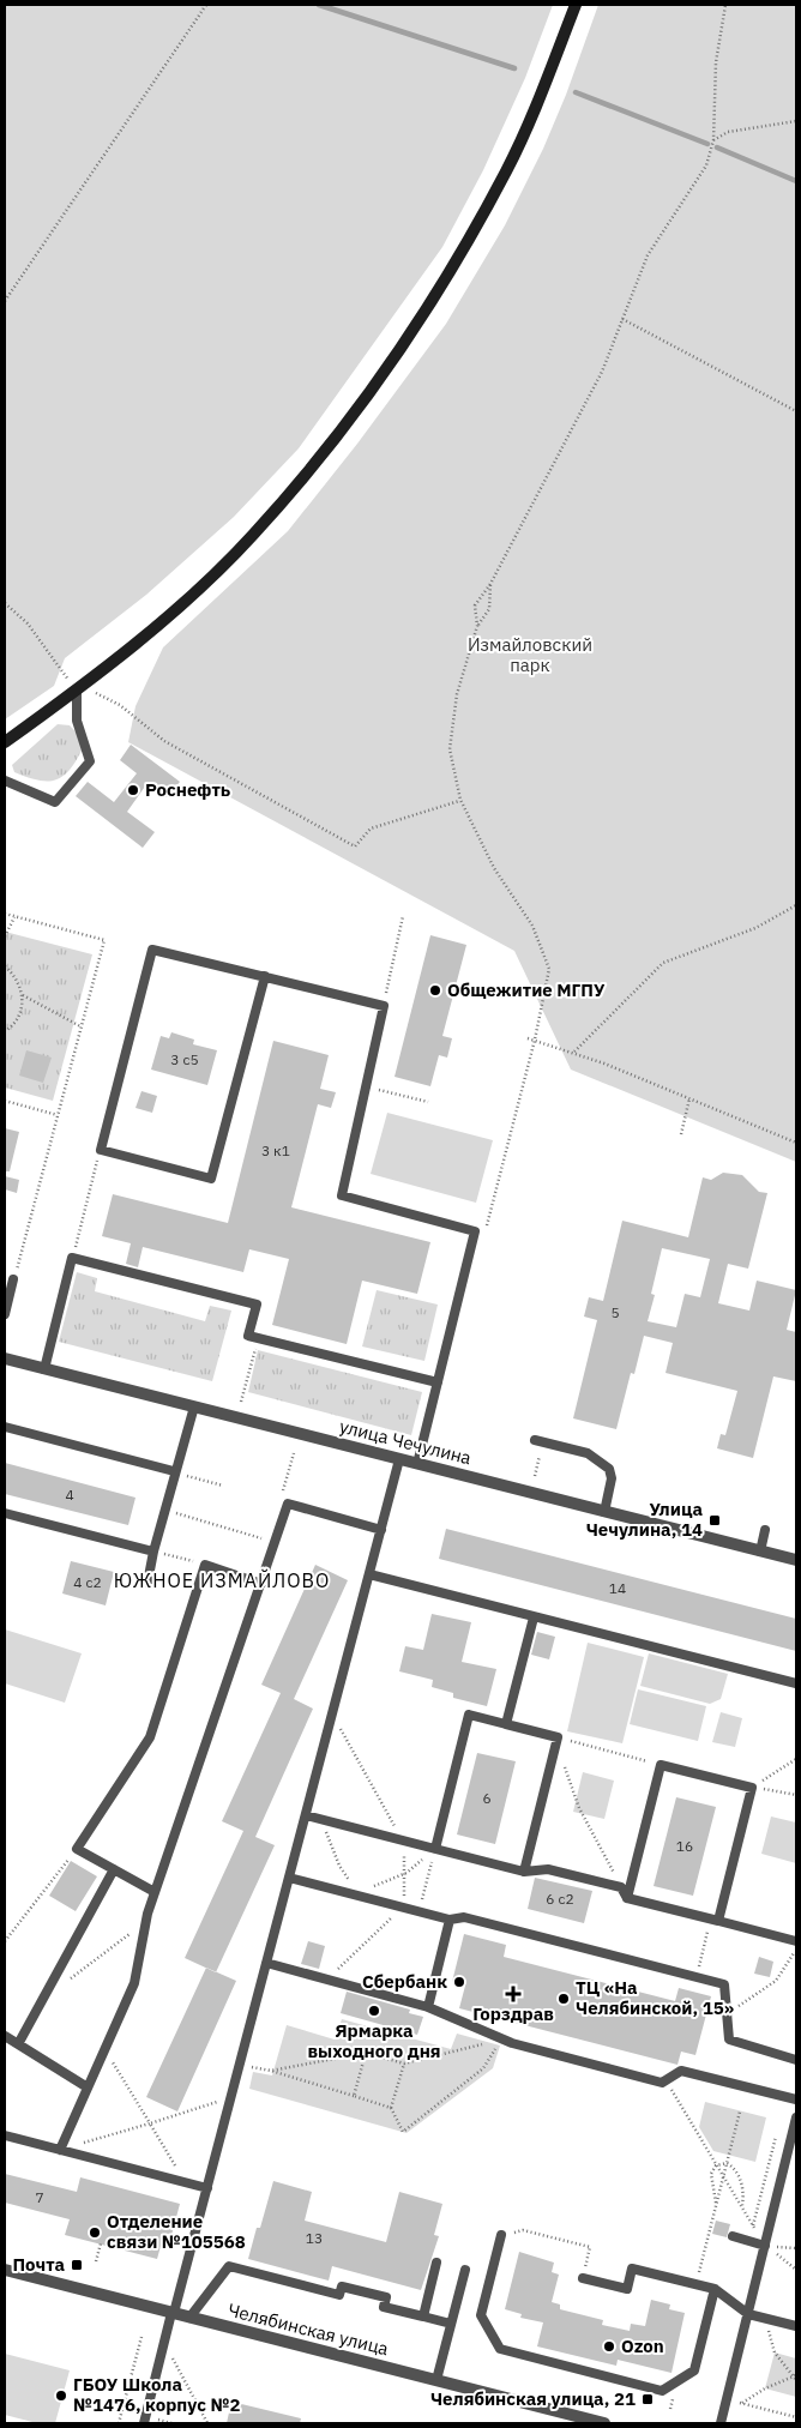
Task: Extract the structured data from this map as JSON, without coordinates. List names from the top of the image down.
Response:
{
  "streets": {
    "street": ["улица Чечулина", "Челябинская улица"]
  },
  "districts": ["ЮЖНОЕ ИЗМАЙЛОВО"],
  "parks": ["Измайловский парк"],
  "places": {
    "other": [
      "Роснефть",
      "Общежитие МГПУ",
      "Сбербанк",
      "ТЦ «На Челябинской, 15»",
      "Ярмарка выходного дня",
      "Отделение связи №105568",
      "Ozon",
      "ГБОУ Школа №1476, корпус №2"
    ],
    "transit": ["Улица Чечулина, 14", "Почта", "Челябинская улица, 21"],
    "health": ["Горздрав"]
  },
  "house_numbers": [
    "3 с5",
    "3 к1",
    "5",
    "4",
    "4 с2",
    "14",
    "6",
    "16",
    "6 с2",
    "7",
    "13"
  ]
}
